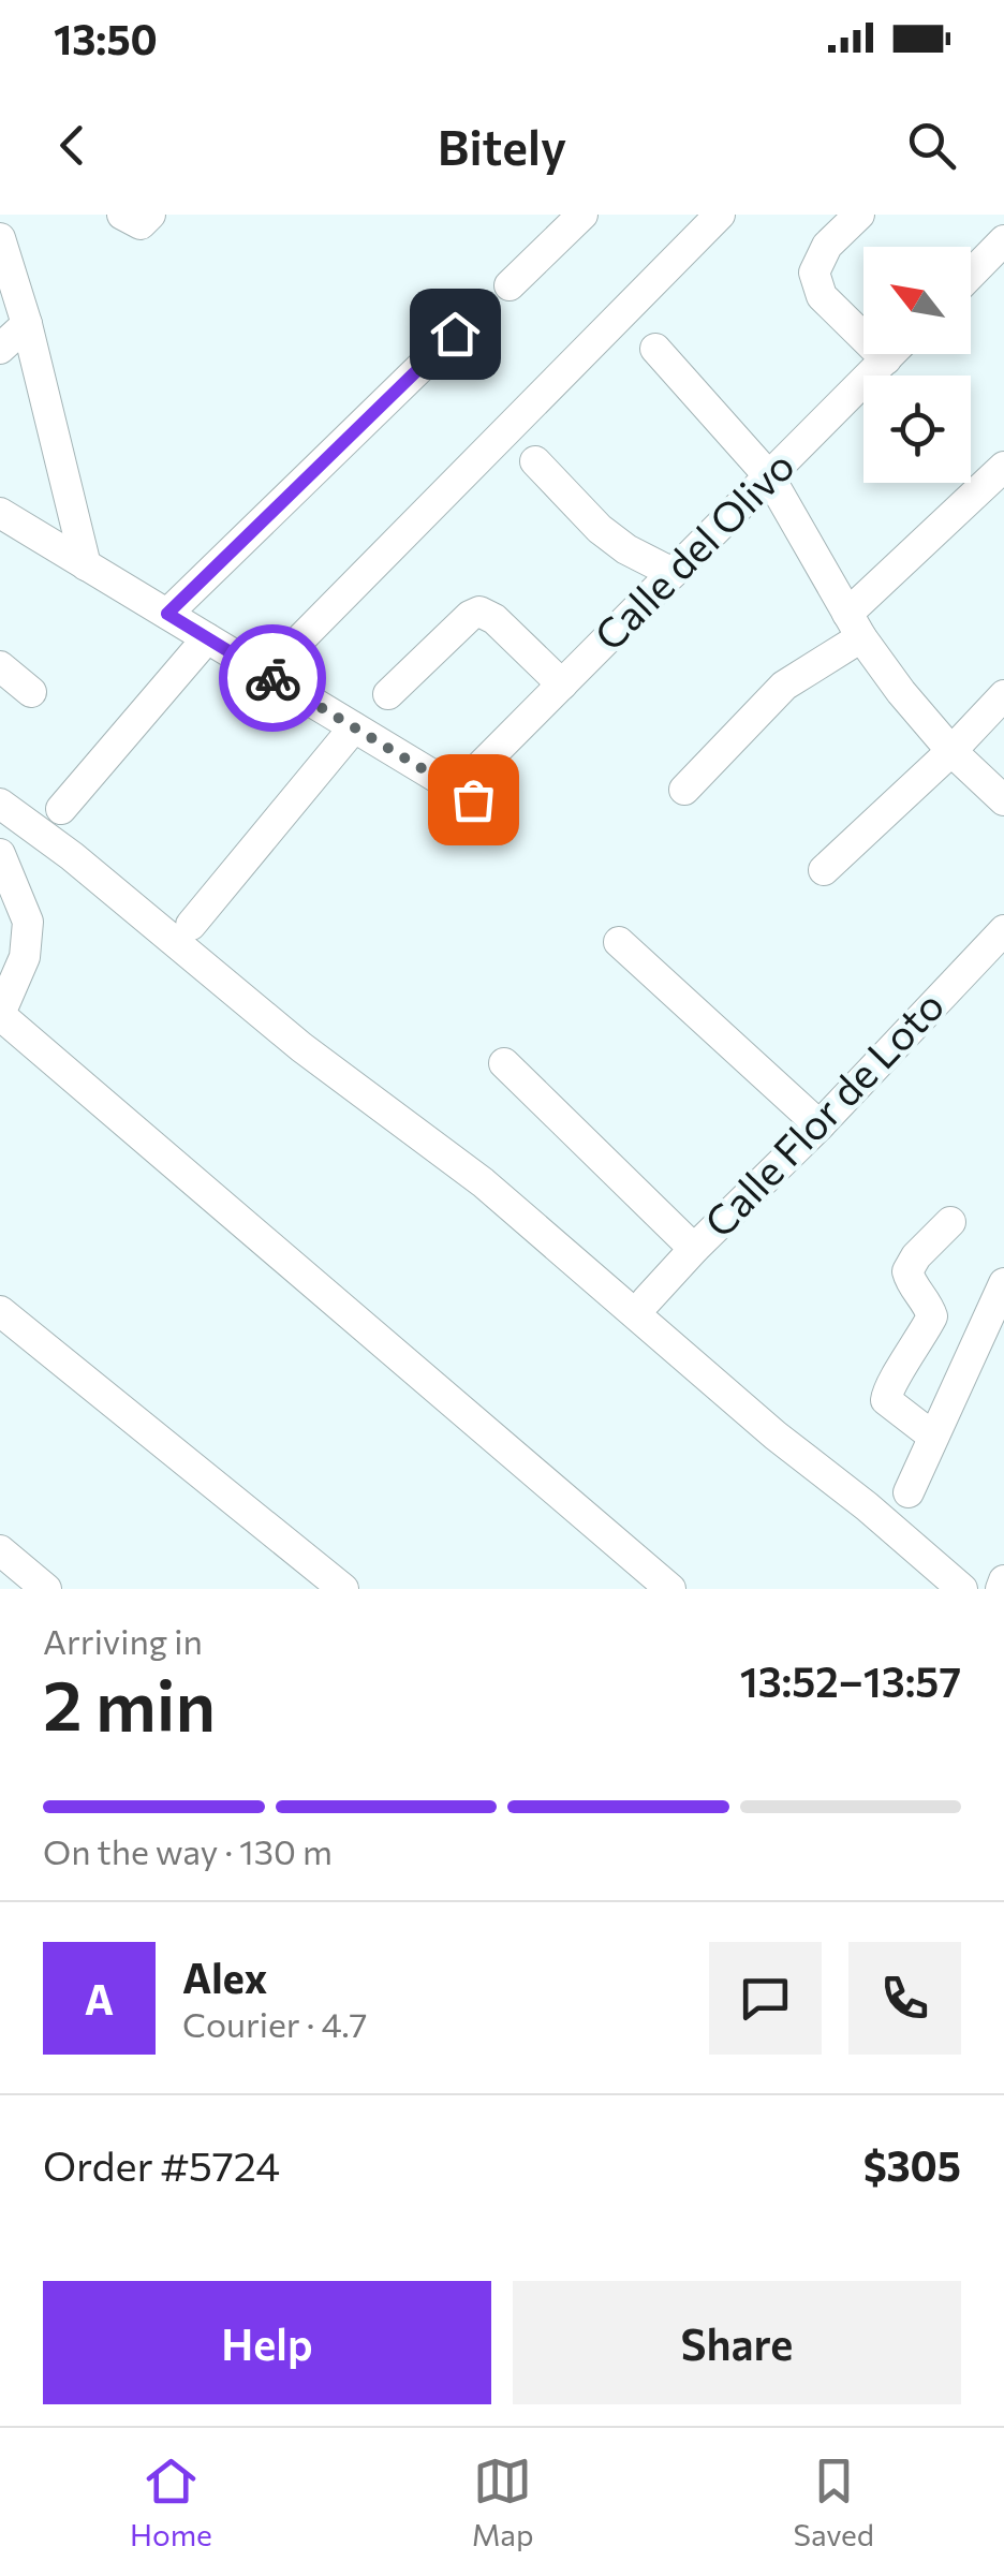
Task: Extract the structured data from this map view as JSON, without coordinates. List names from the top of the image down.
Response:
{
  "streets": {
    "street": ["Calle del Olivo", "Calle Flor de Loto"]
  },
  "north": "top left",
  "page": {
    "status": "13:50",
    "header": "Bitely",
    "heading": ["2 min", "Arriving in", "13:52–13:57"],
    "panel": [
      "Alex",
      "Courier · 4.7",
      "Order #5724",
      "$305"
    ],
    "bar": "On the way · 130 m",
    "round": "A",
    "buttons": ["Help", "Share"],
    "tabs": ["Home", "Map", "Saved"]
  }
}
